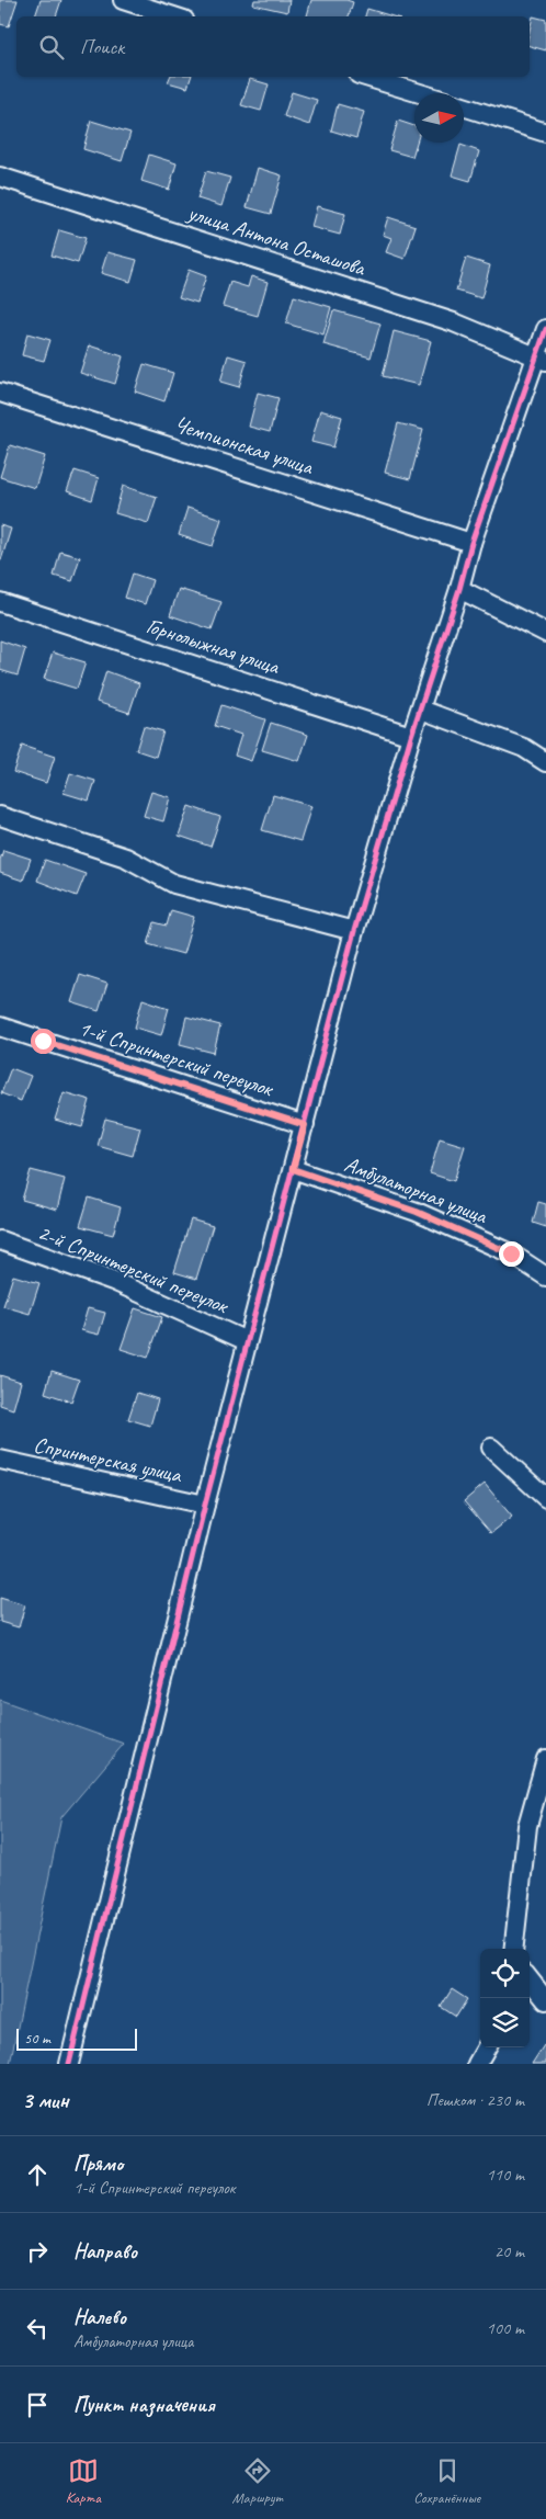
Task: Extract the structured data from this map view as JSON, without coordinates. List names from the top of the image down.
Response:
{
  "streets": {
    "street": [
      "улица Антона Осташова",
      "Чемпионская улица",
      "Горнолыжная улица",
      "1-й Спринтерский переулок",
      "Амбулаторная улица",
      "2-й Спринтерский переулок",
      "Спринтерская улица"
    ]
  },
  "scale_bar": "50 m",
  "north": "right",
  "page": {
    "search": "Поиск",
    "scale": "50 m",
    "heading": ["3 мин", "Пешком · 230 m"],
    "list": [
      ["Прямо", "1-й Спринтерский переулок", "110 m"],
      ["Направо", "20 m"],
      ["Налево", "Амбулаторная улица", "100 m"],
      "Пункт назначения"
    ],
    "nav": ["Карта", "Маршрут", "Сохранённые"]
  }
}
